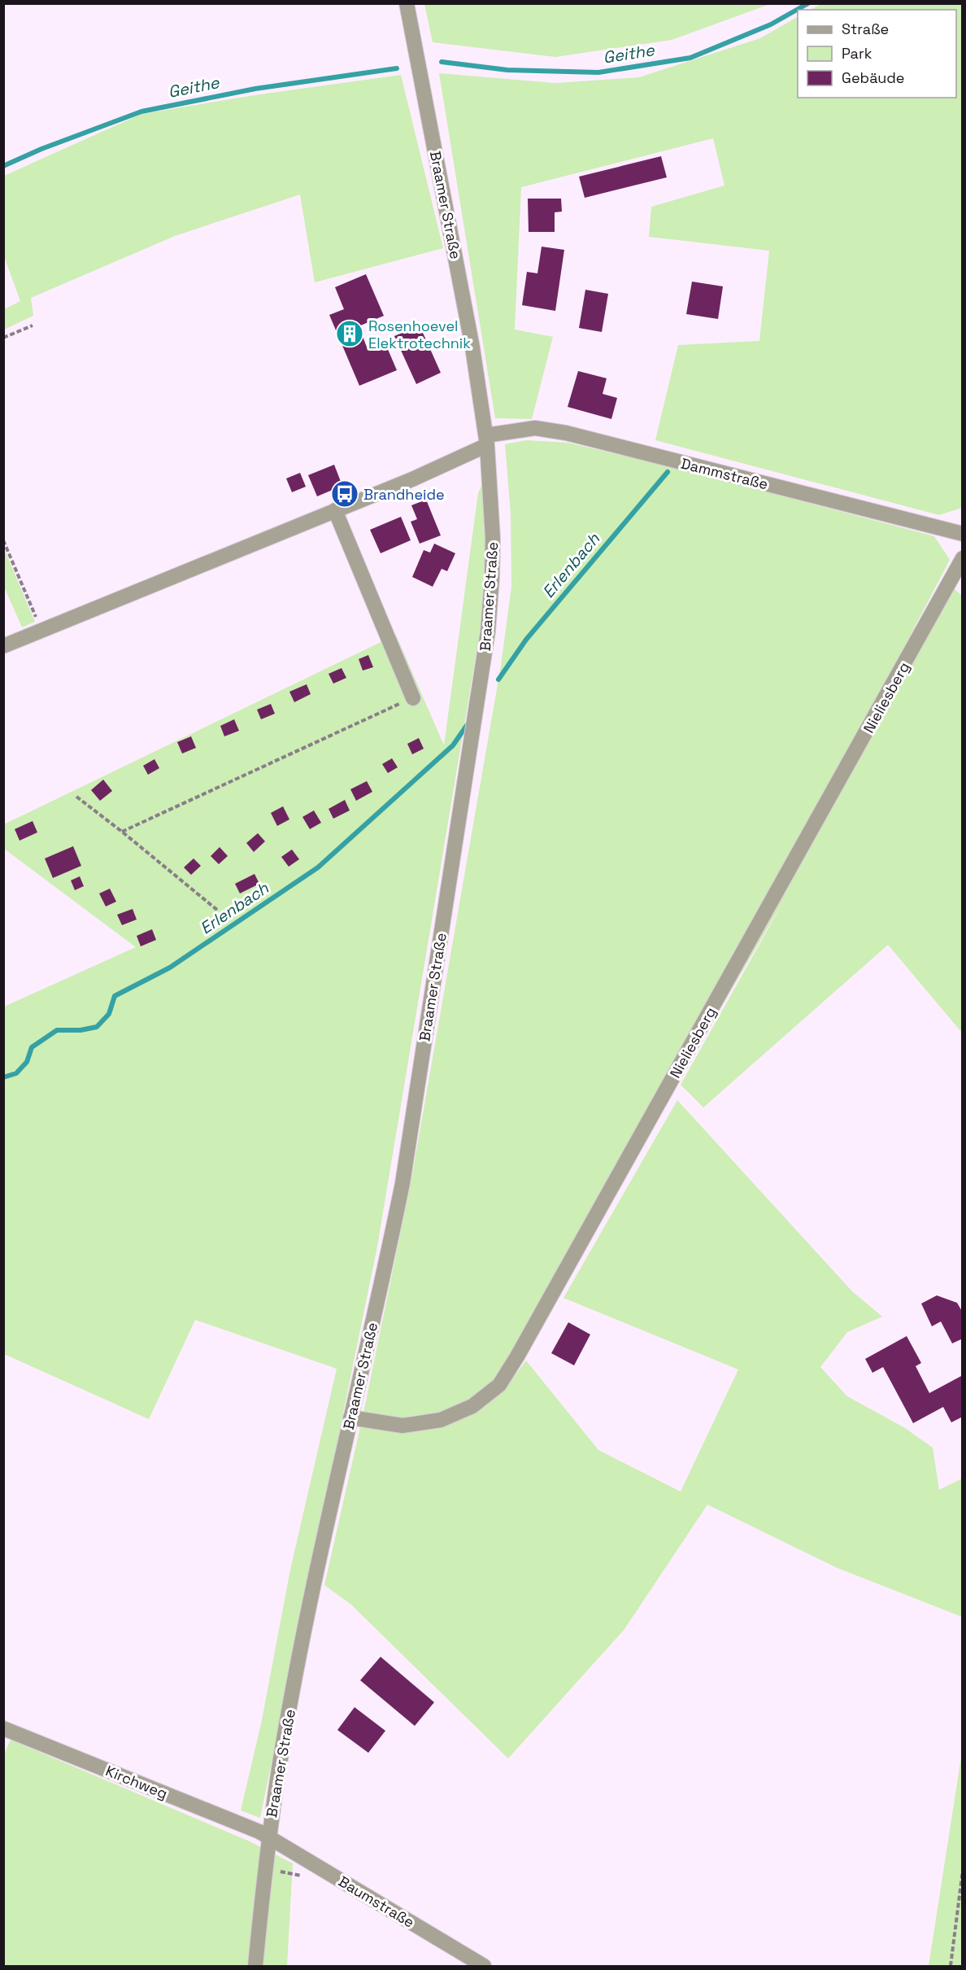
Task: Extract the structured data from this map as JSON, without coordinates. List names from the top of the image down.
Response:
{
  "streets": {
    "street": [
      "Braamer Straße",
      "Dammstraße",
      "Nieliesberg",
      "Kirchweg",
      "Baumstraße"
    ]
  },
  "crossings": [
    ["Braamer Straße", "Dammstraße"],
    ["Braamer Straße", "Nieliesberg"],
    ["Braamer Straße", "Kirchweg"],
    ["Braamer Straße", "Baumstraße"],
    ["Kirchweg", "Baumstraße"]
  ],
  "water": ["Geithe", "Erlenbach"],
  "places": {
    "building": ["Rosenhoevel Elektrotechnik"],
    "bus stop": ["Brandheide"]
  },
  "legend": ["Straße", "Park", "Gebäude"]
}
